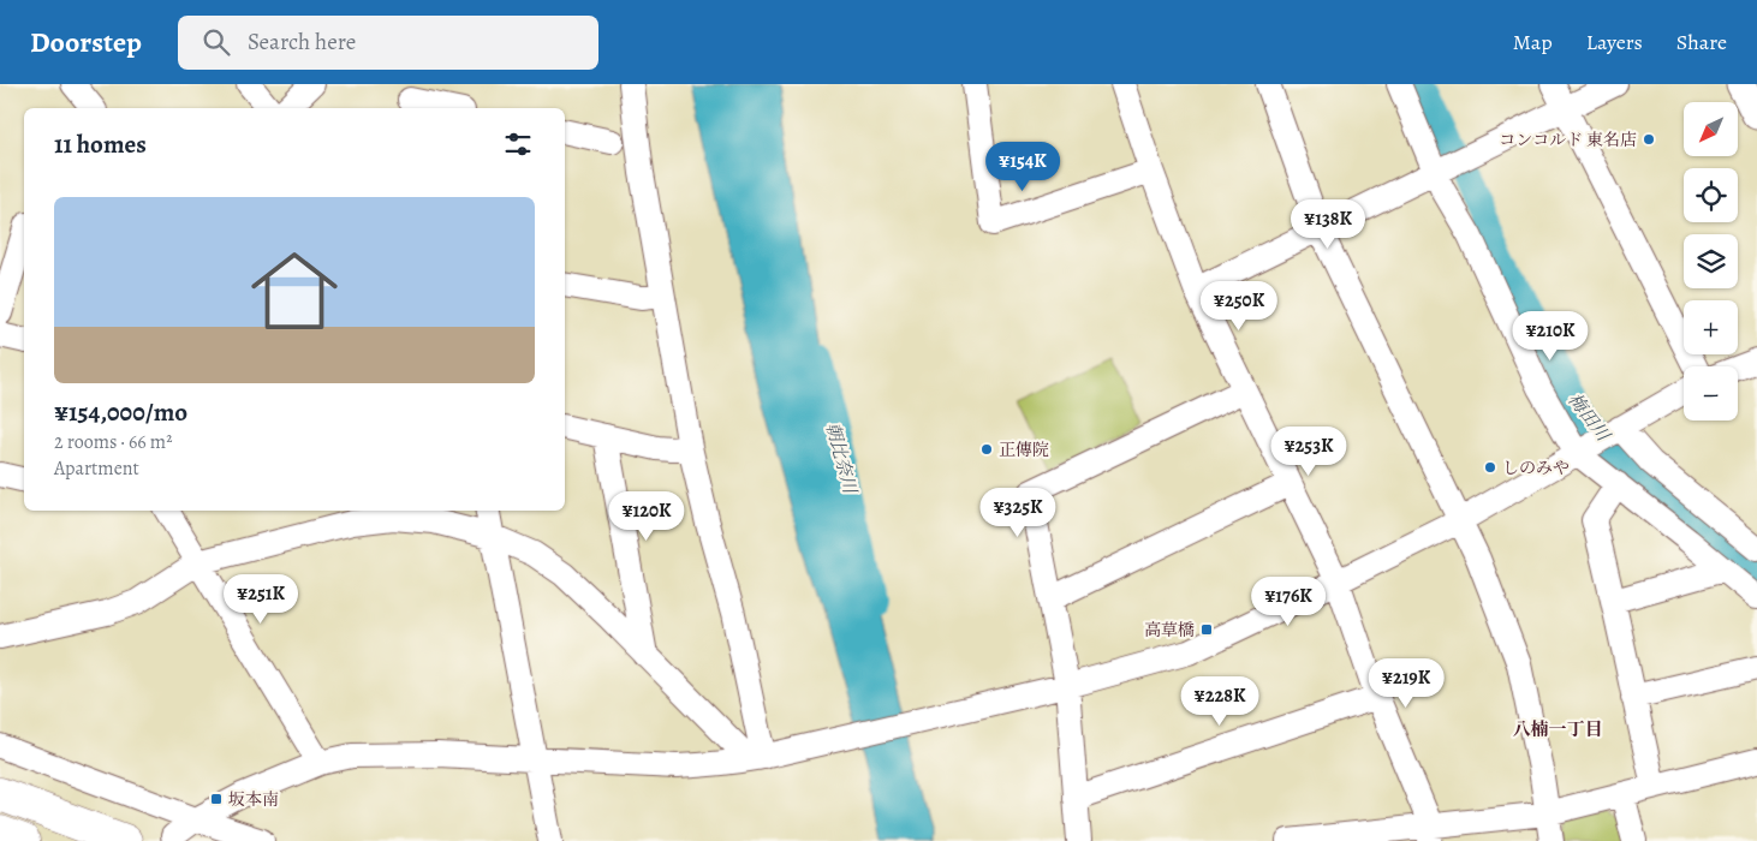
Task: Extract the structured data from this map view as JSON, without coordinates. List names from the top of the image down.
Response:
{
  "districts": ["八楠一丁目"],
  "water": ["梅田川", "朝比奈川"],
  "places": {
    "other": ["コンコルド 東名店", "正傳院", "しのみや"],
    "transit": ["高草橋", "坂本南"]
  },
  "north": "bottom left",
  "page": {
    "header": "Doorstep",
    "search": "Search here",
    "nav": ["Map", "Layers", "Share"],
    "map_buttons": ["+", "−"],
    "heading": "11 homes",
    "price": [
      "¥154K",
      "¥138K",
      "¥250K",
      "¥210K",
      "¥253K",
      "¥325K",
      "¥120K",
      "¥251K",
      "¥176K",
      "¥219K",
      "¥228K"
    ],
    "list": [
      {
        "name": "¥154,000/mo",
        "note": "2 rooms · 66 m² · Apartment"
      }
    ]
  }
}
